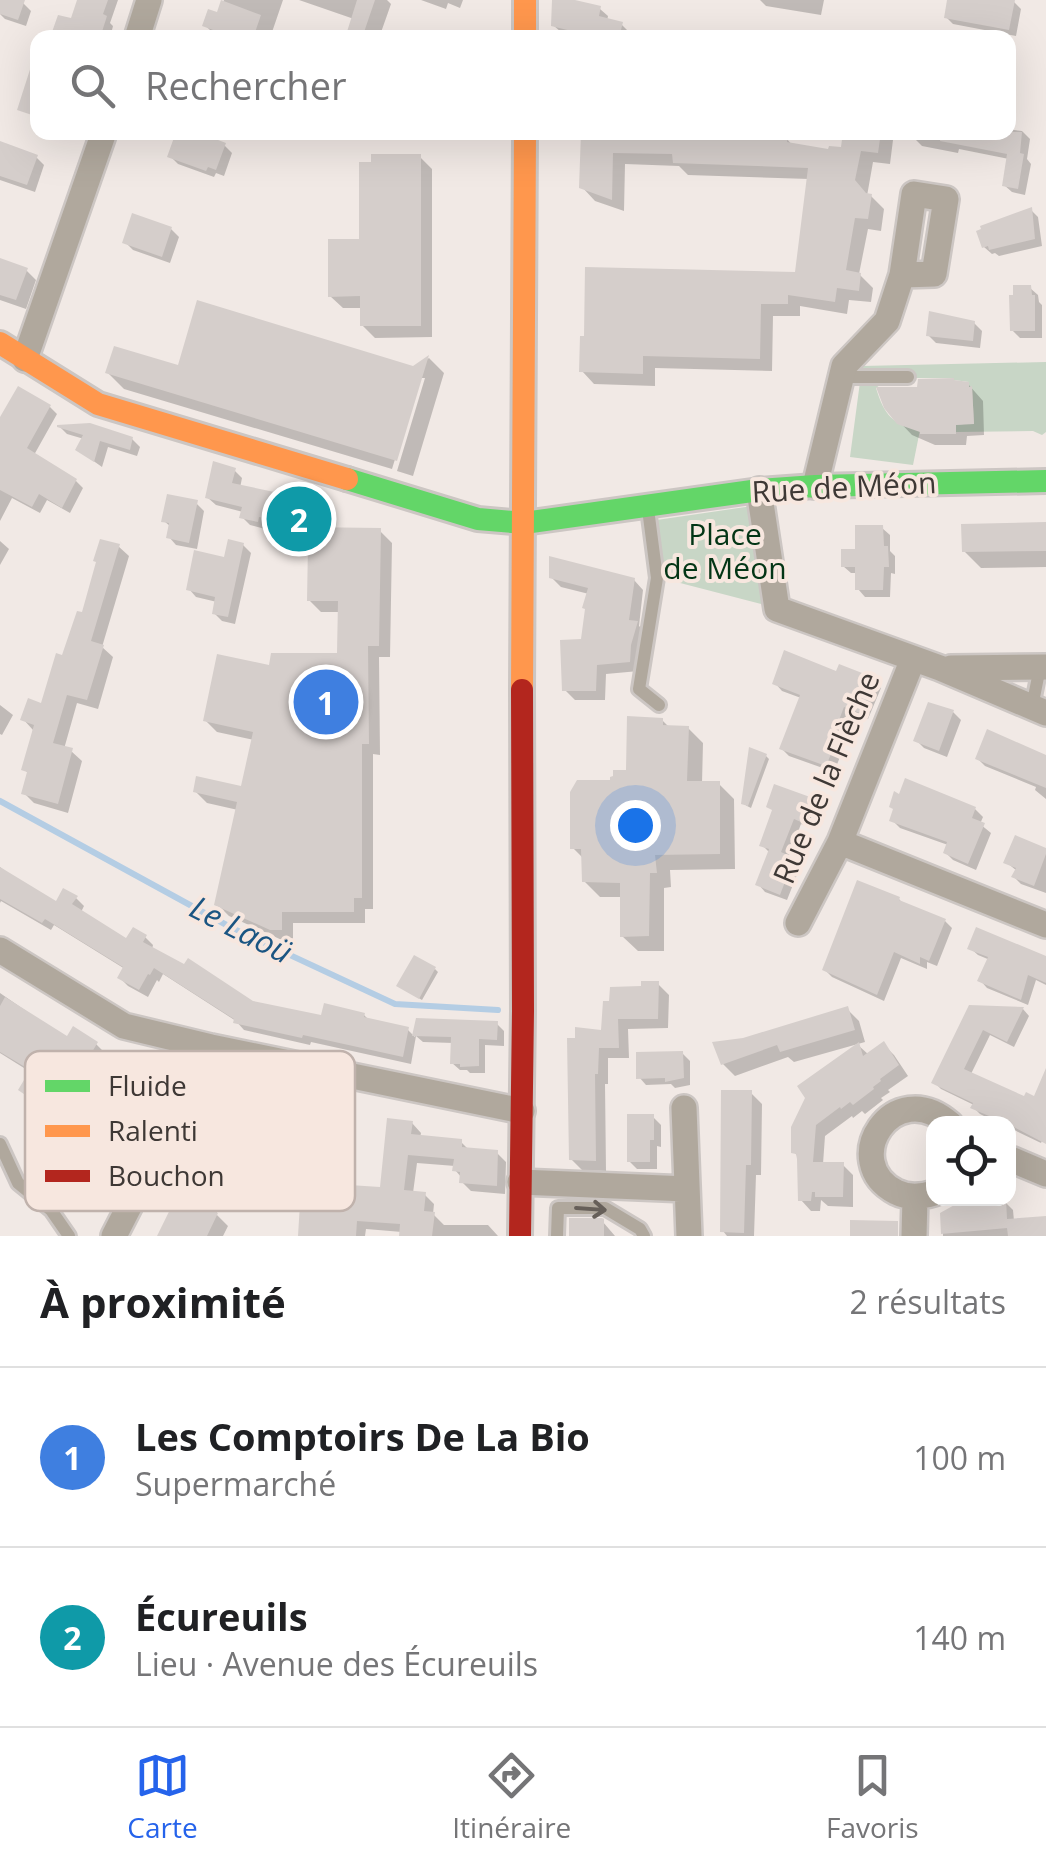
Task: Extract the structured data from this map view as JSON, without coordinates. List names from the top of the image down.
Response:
{
  "streets": {
    "main road": ["Rue de Méon"],
    "street": ["Rue de la Flèche"]
  },
  "water": ["Le Laoü"],
  "parks": ["Place de Méon"],
  "legend": ["Fluide", "Ralenti", "Bouchon"],
  "page": {
    "search": "Rechercher",
    "pins": ["2", "1"],
    "heading": ["À proximité", "2 résultats"],
    "list": [
      {
        "mark": "1",
        "name": "Les Comptoirs De La Bio",
        "note": "Supermarché",
        "value": "100 m"
      },
      {
        "mark": "2",
        "name": "Écureuils",
        "note": "Lieu · Avenue des Écureuils",
        "value": "140 m"
      }
    ],
    "nav": ["Carte", "Itinéraire", "Favoris"]
  }
}
